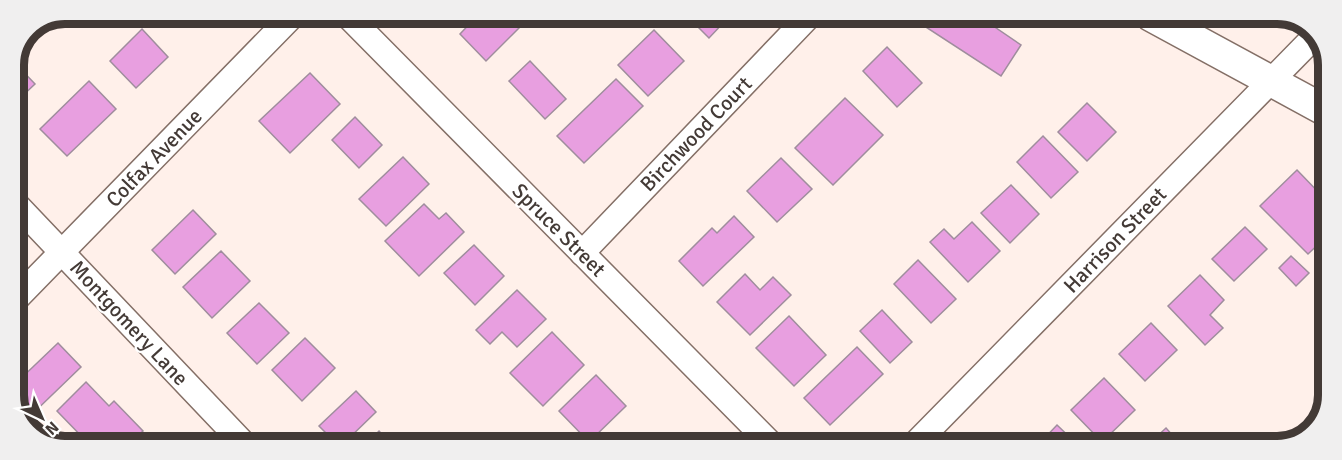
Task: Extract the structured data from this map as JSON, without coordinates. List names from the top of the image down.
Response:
{
  "streets": {
    "street": [
      "Birchwood Court",
      "Colfax Avenue",
      "Spruce Street",
      "Harrison Street",
      "Montgomery Lane"
    ]
  },
  "crossings": [
    ["Birchwood Court", "Spruce Street"],
    ["Colfax Avenue", "Montgomery Lane"]
  ],
  "north": "bottom right"
}
